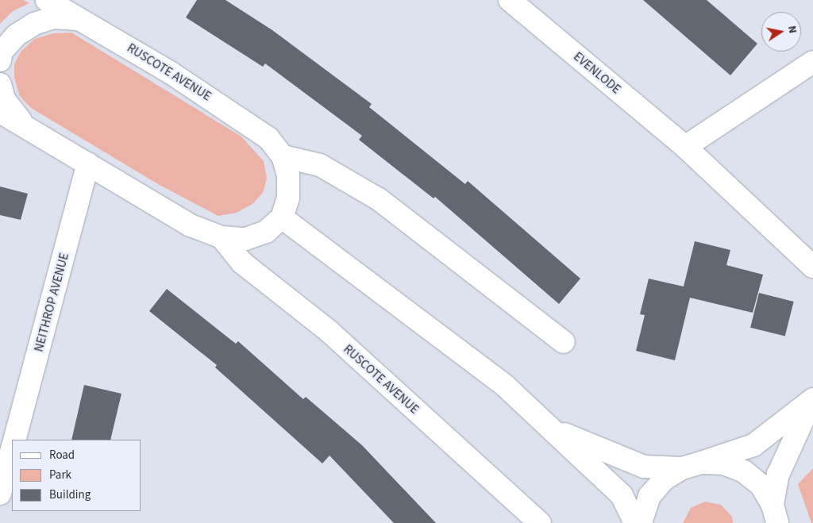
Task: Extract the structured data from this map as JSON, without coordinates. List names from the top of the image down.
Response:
{
  "streets": {
    "street": ["RUSCOTE AVENUE", "EVENLODE", "NEITHROP AVENUE"]
  },
  "crossings": [
    ["RUSCOTE AVENUE", "NEITHROP AVENUE"]
  ],
  "legend": ["Road", "Park", "Building"],
  "north": "right"
}
